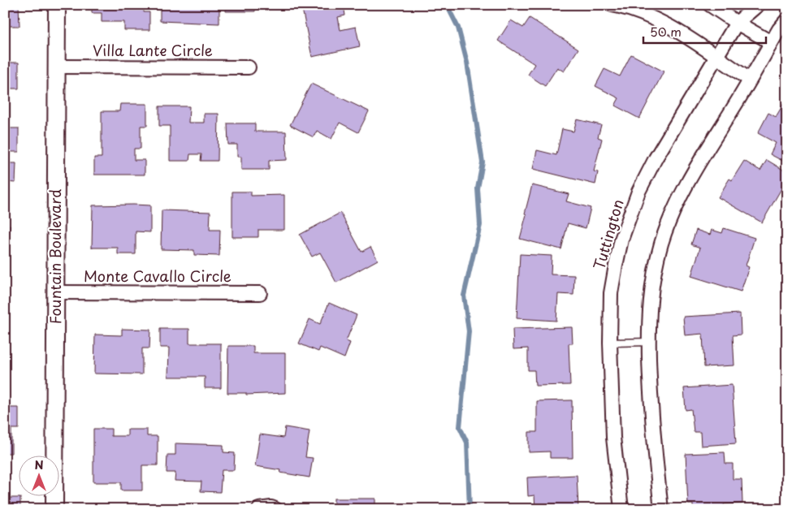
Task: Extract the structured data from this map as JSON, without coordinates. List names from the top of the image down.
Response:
{
  "streets": {
    "street": [
      "Villa Lante Circle",
      "Tuttington",
      "Fountain Boulevard",
      "Monte Cavallo Circle"
    ]
  },
  "crossings": [
    ["Villa Lante Circle", "Fountain Boulevard"],
    ["Fountain Boulevard", "Monte Cavallo Circle"]
  ],
  "scale_bar": "50 m",
  "north": "top"
}
